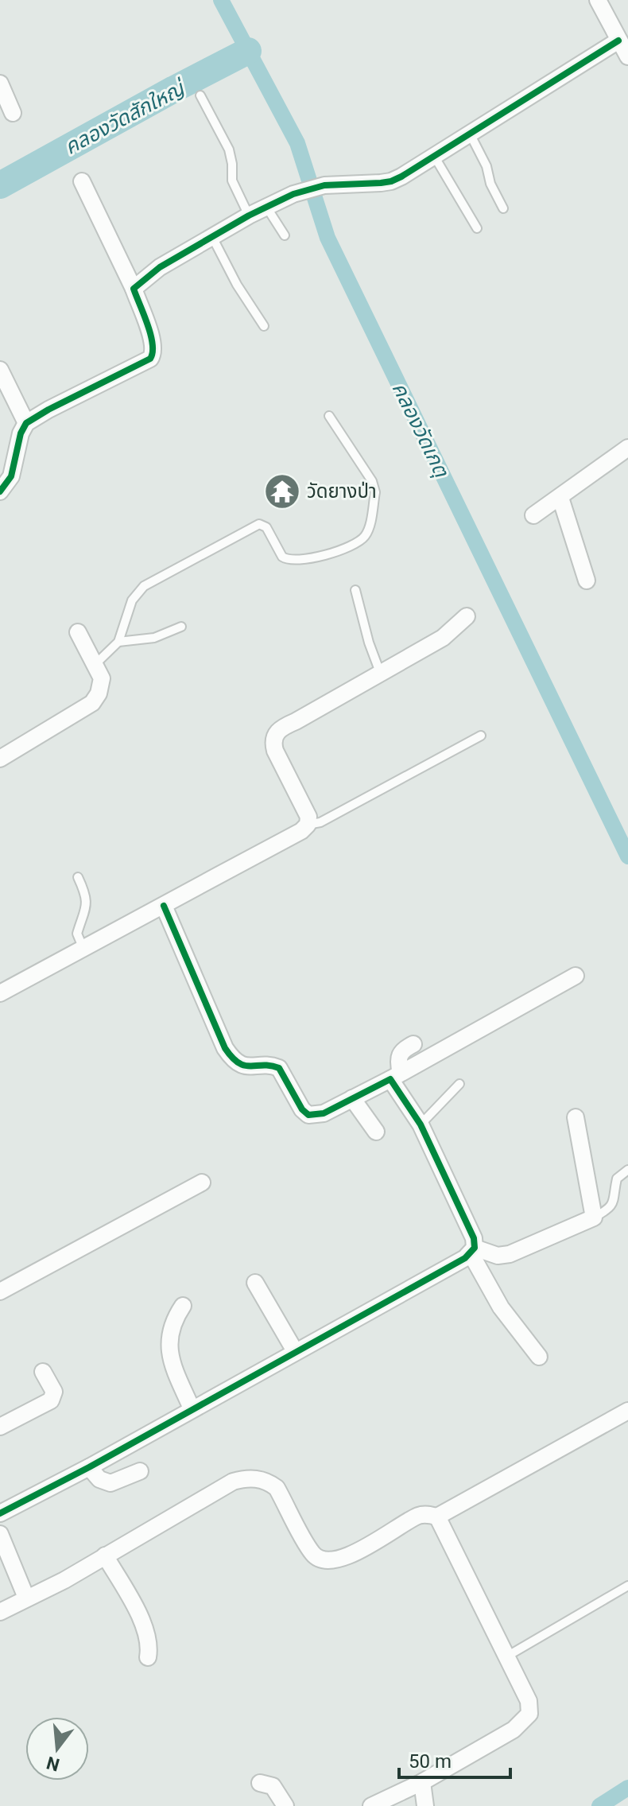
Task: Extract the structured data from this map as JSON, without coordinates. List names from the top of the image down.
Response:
{
  "water": ["คลองวัดสักใหญ่", "คลองวัดเกตุ"],
  "places": {
    "temple": ["วัดยางป่า"]
  },
  "scale_bar": "50 m",
  "north": "bottom"
}
